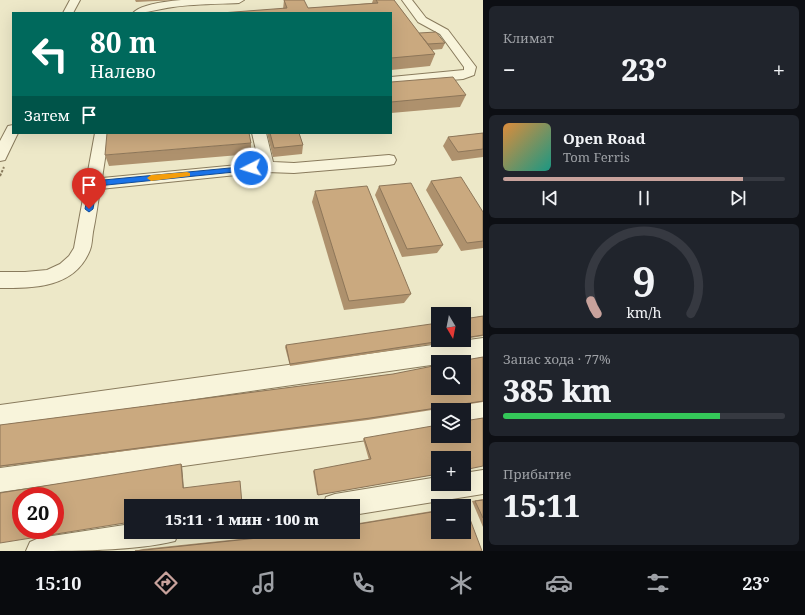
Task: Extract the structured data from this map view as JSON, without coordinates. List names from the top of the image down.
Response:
{
  "north": "bottom",
  "page": {
    "tile": [
      "Климат",
      ["Запас хода · 77%", "385 km"],
      ["Прибытие", "15:11"]
    ],
    "turn": ["80 m", "Налево"],
    "heat": ["−", "23°", "+"],
    "then": "Затем",
    "song": ["Open Road", "Tom Ferris"],
    "map_buttons": ["+", "−"],
    "limit": "20",
    "trip": "15:11 · 1 мин · 100 m",
    "tabs": ["15:10", "23°"],
    "gauge": ["9", "km/h"]
  }
}
